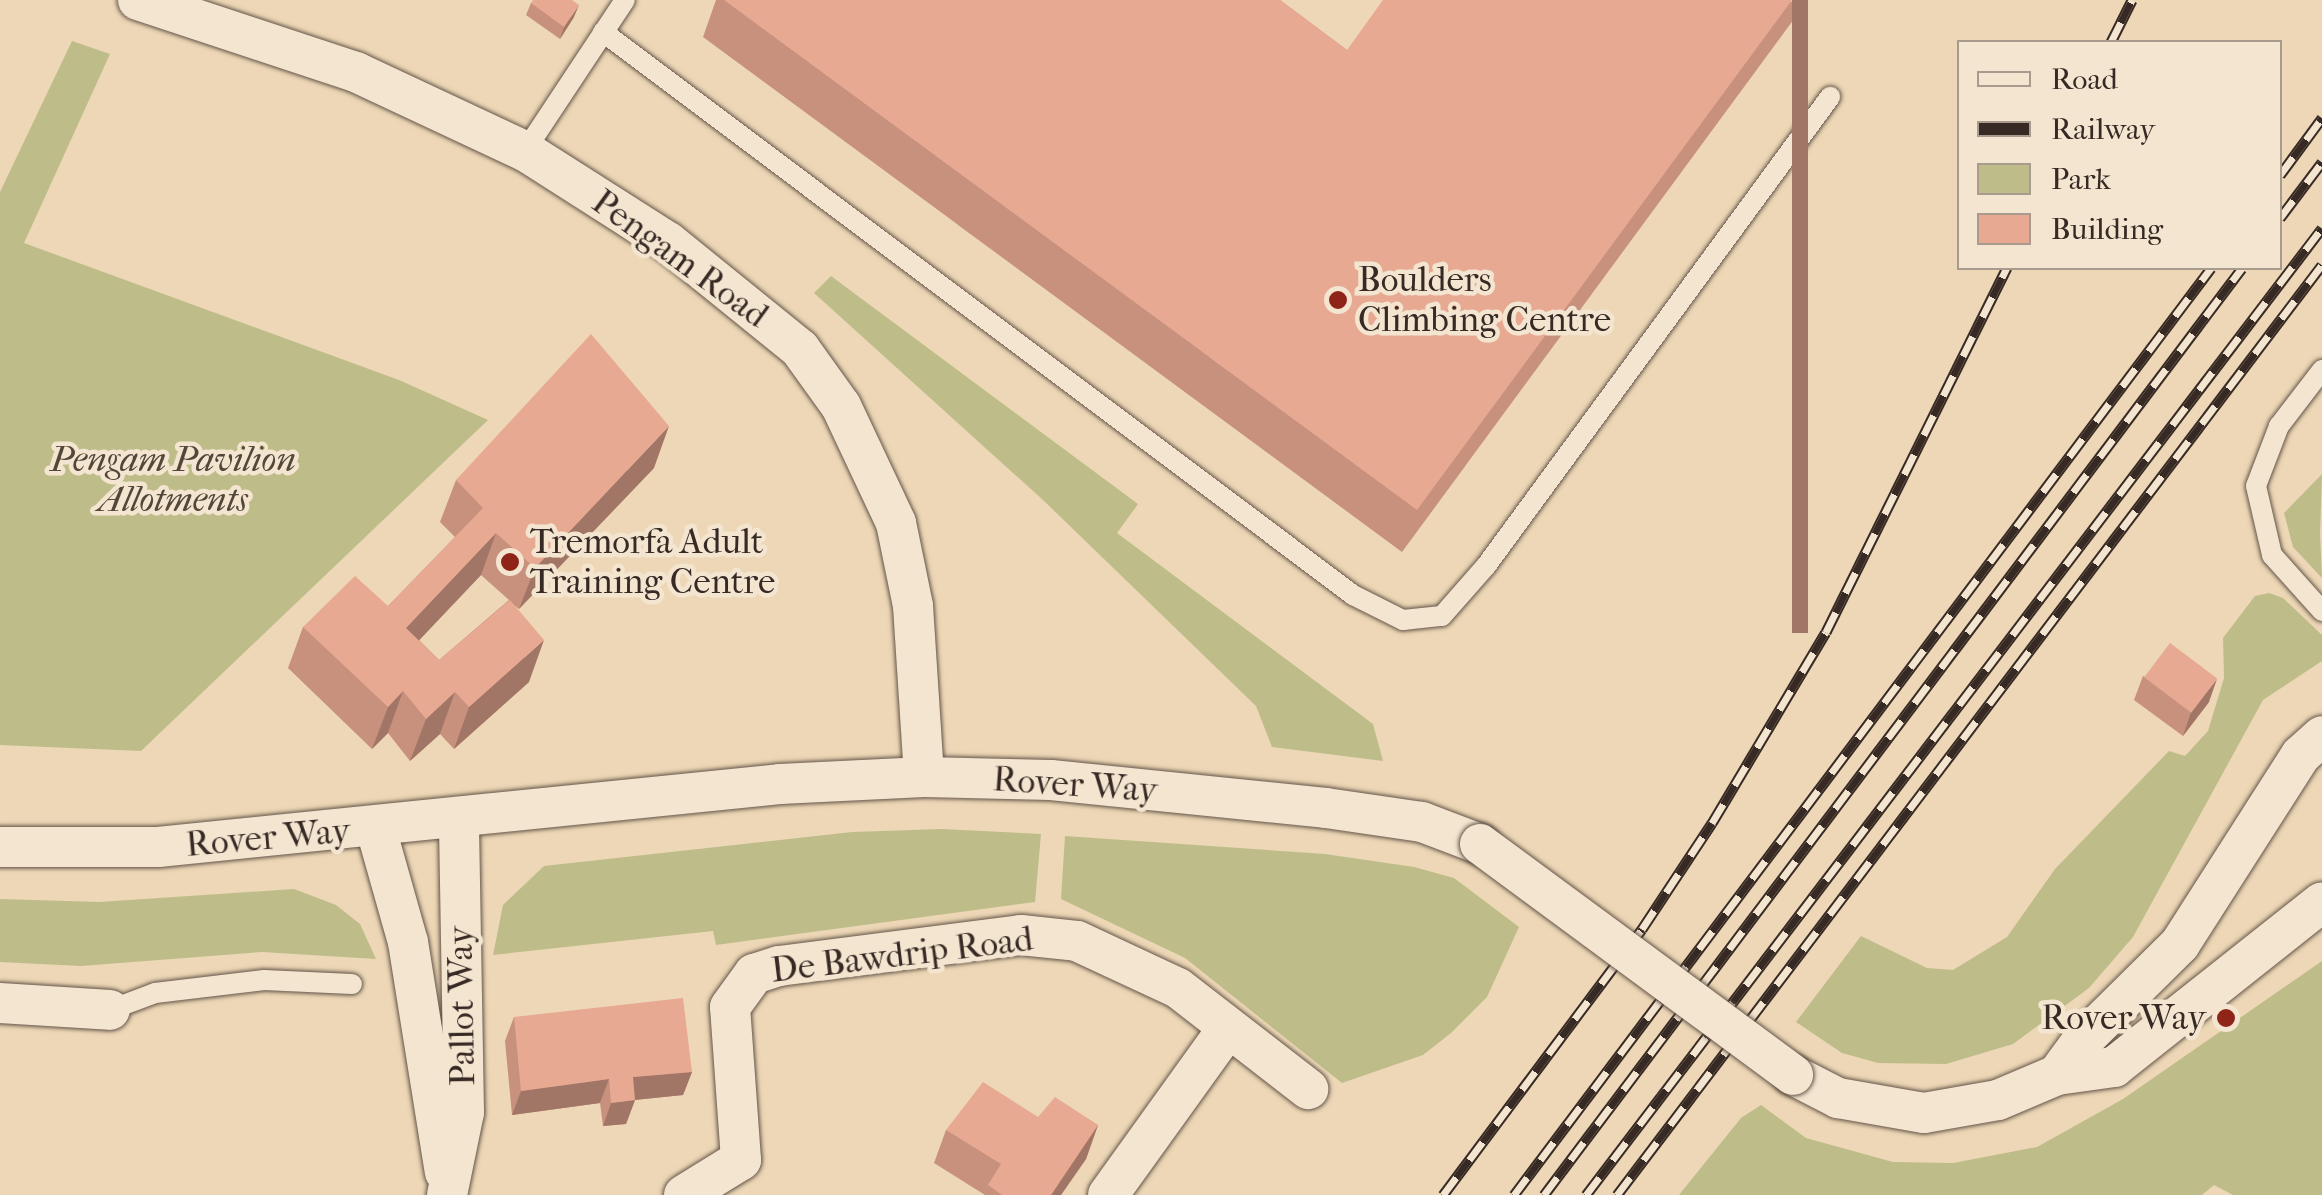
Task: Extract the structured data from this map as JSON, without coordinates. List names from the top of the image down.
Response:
{
  "streets": {
    "street": [
      "Pengam Road",
      "Rover Way",
      "De Bawdrip Road",
      "Pallot Way"
    ]
  },
  "crossings": [
    ["Pengam Road", "Rover Way"],
    ["Rover Way", "Pallot Way"]
  ],
  "parks": ["Pengam Pavilion Allotments"],
  "places": ["Boulders Climbing Centre", "Tremorfa Adult Training Centre", "Rover Way"],
  "legend": [
    "Road",
    "Railway",
    "Park",
    "Building"
  ]
}
